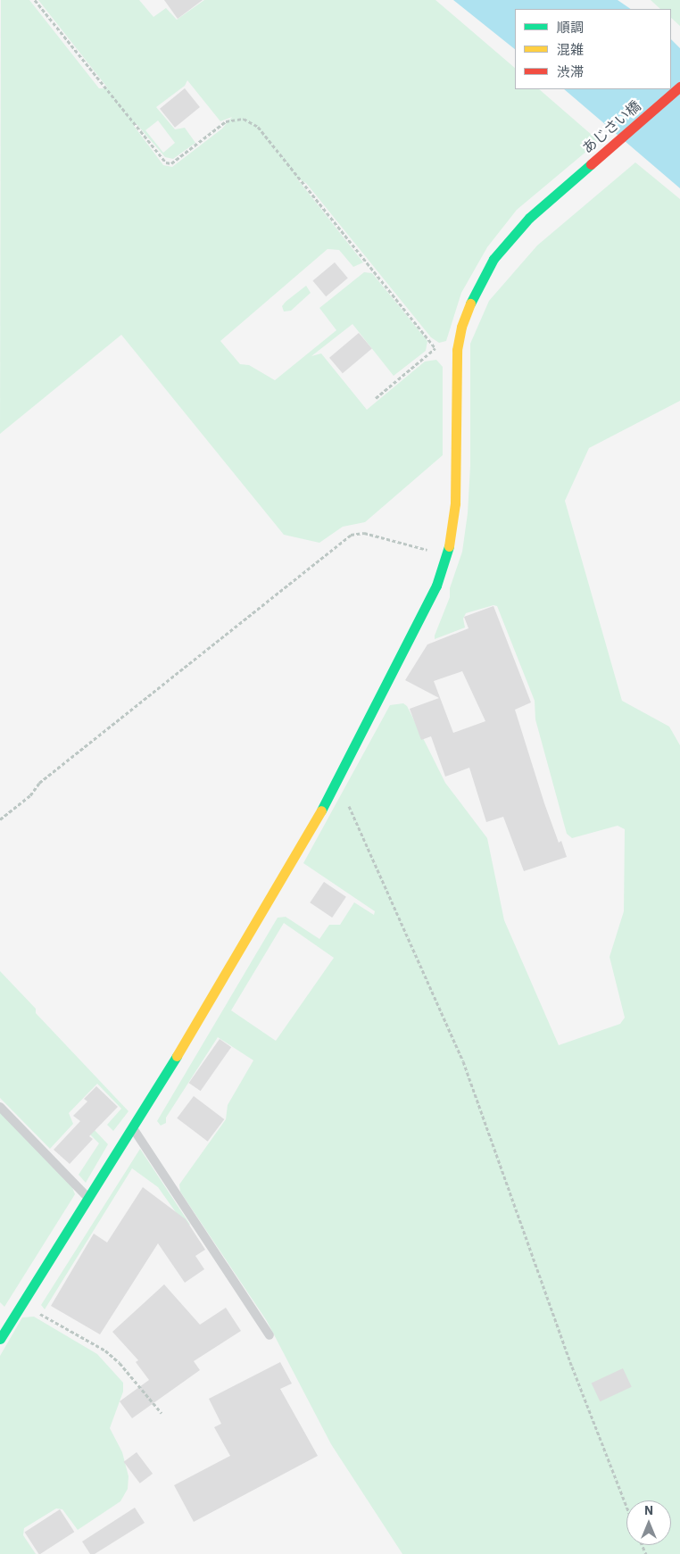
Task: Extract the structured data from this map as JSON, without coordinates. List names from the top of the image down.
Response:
{
  "streets": {
    "street": ["あじさい橋"]
  },
  "legend": ["順調", "混雑", "渋滞"],
  "north": "top"
}
